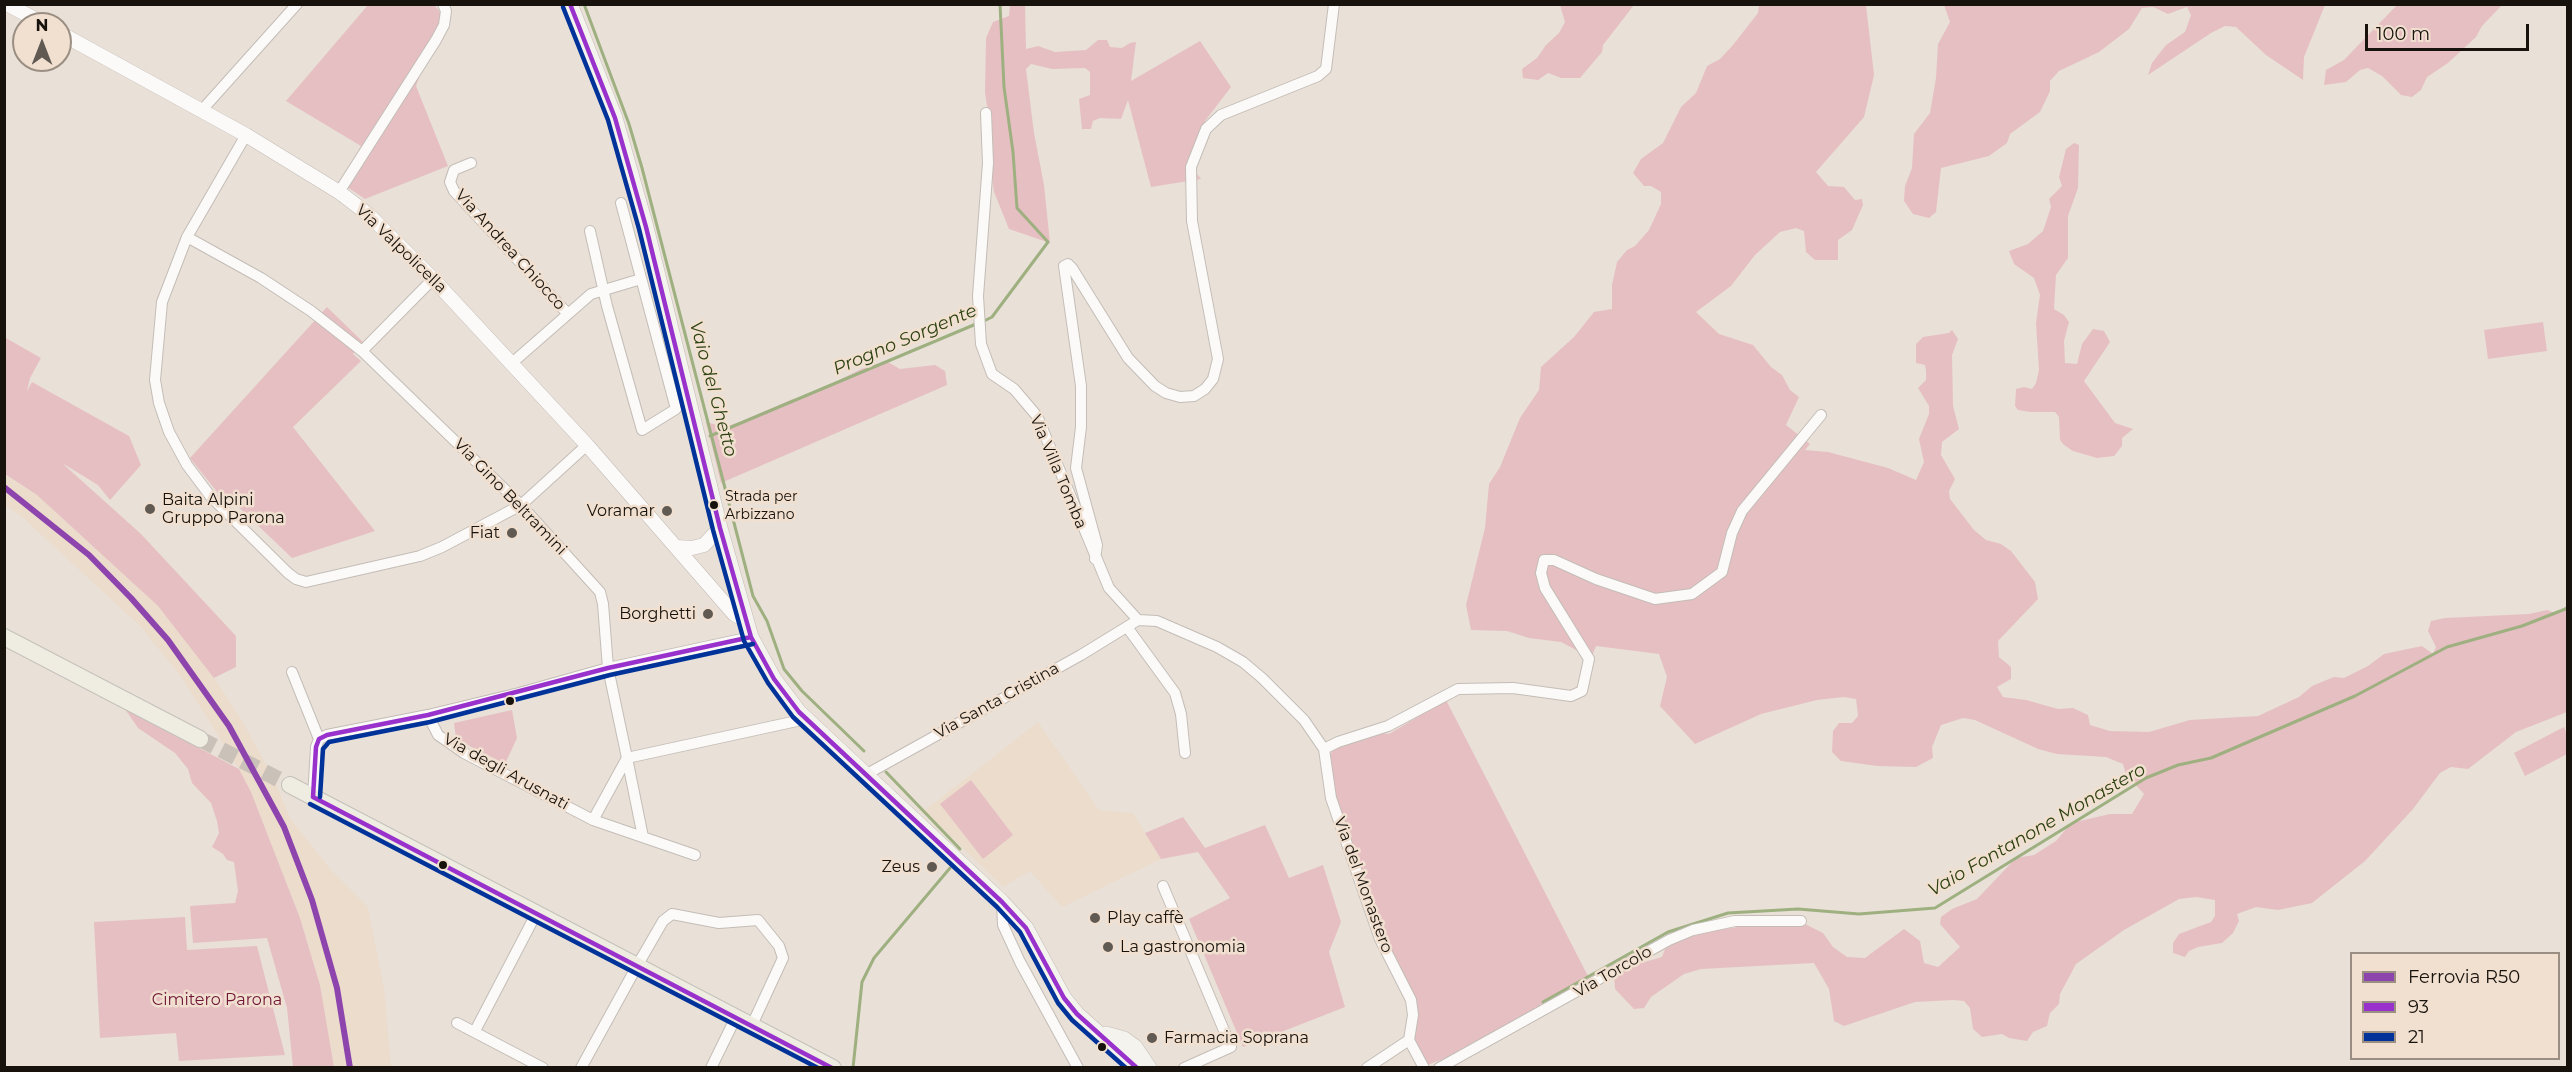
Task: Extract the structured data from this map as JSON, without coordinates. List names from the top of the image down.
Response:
{
  "streets": {
    "street": [
      "Via Valpolicella",
      "Via Andrea Chiocco",
      "Via Villa Tomba",
      "Via Gino Beltramini",
      "Via Santa Cristina",
      "Via degli Arusnati",
      "Via del Monastero",
      "Via Torcolo"
    ]
  },
  "crossings": [
    ["Via Valpolicella", "Via Andrea Chiocco"],
    ["Via Villa Tomba", "Via Santa Cristina"],
    ["Via Villa Tomba", "Via del Monastero"],
    ["Via Santa Cristina", "Via del Monastero"]
  ],
  "water": ["Progno Sorgente", "Vaio del Ghetto", "Vaio Fontanone Monastero"],
  "parks": ["Cimitero Parona"],
  "places": [
    "Strada per Arbizzano",
    "Baita Alpini Gruppo Parona",
    "Voramar",
    "Fiat",
    "Borghetti",
    "Zeus",
    "Play caffè",
    "La gastronomia",
    "Farmacia Soprana"
  ],
  "lines": ["transit line 93", "transit line 21", "rail line R50"],
  "legend": ["Ferrovia R50", "93", "21"],
  "scale_bar": "100 m",
  "north": "top"
}
